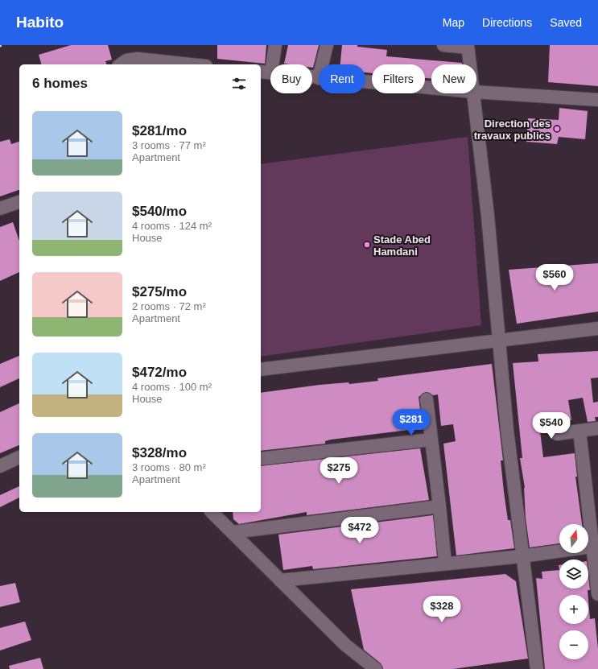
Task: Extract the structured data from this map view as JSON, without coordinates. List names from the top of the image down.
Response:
{
  "places": ["Direction des travaux publics", "Stade Abed Hamdani"],
  "north": "top",
  "page": {
    "header": "Habito",
    "nav": ["Map", "Directions", "Saved"],
    "chip": [
      "Buy",
      "Rent",
      "Filters",
      "New"
    ],
    "heading": "6 homes",
    "list": [
      {
        "name": "$281/mo",
        "note": "3 rooms · 77 m² · Apartment"
      },
      {
        "name": "$540/mo",
        "note": "4 rooms · 124 m² · House"
      },
      {
        "name": "$275/mo",
        "note": "2 rooms · 72 m² · Apartment"
      },
      {
        "name": "$472/mo",
        "note": "4 rooms · 100 m² · House"
      },
      {
        "name": "$328/mo",
        "note": "3 rooms · 80 m² · Apartment"
      }
    ],
    "price": [
      "$560",
      "$281",
      "$540",
      "$275",
      "$472",
      "$328"
    ],
    "map_buttons": ["+", "−"]
  }
}
